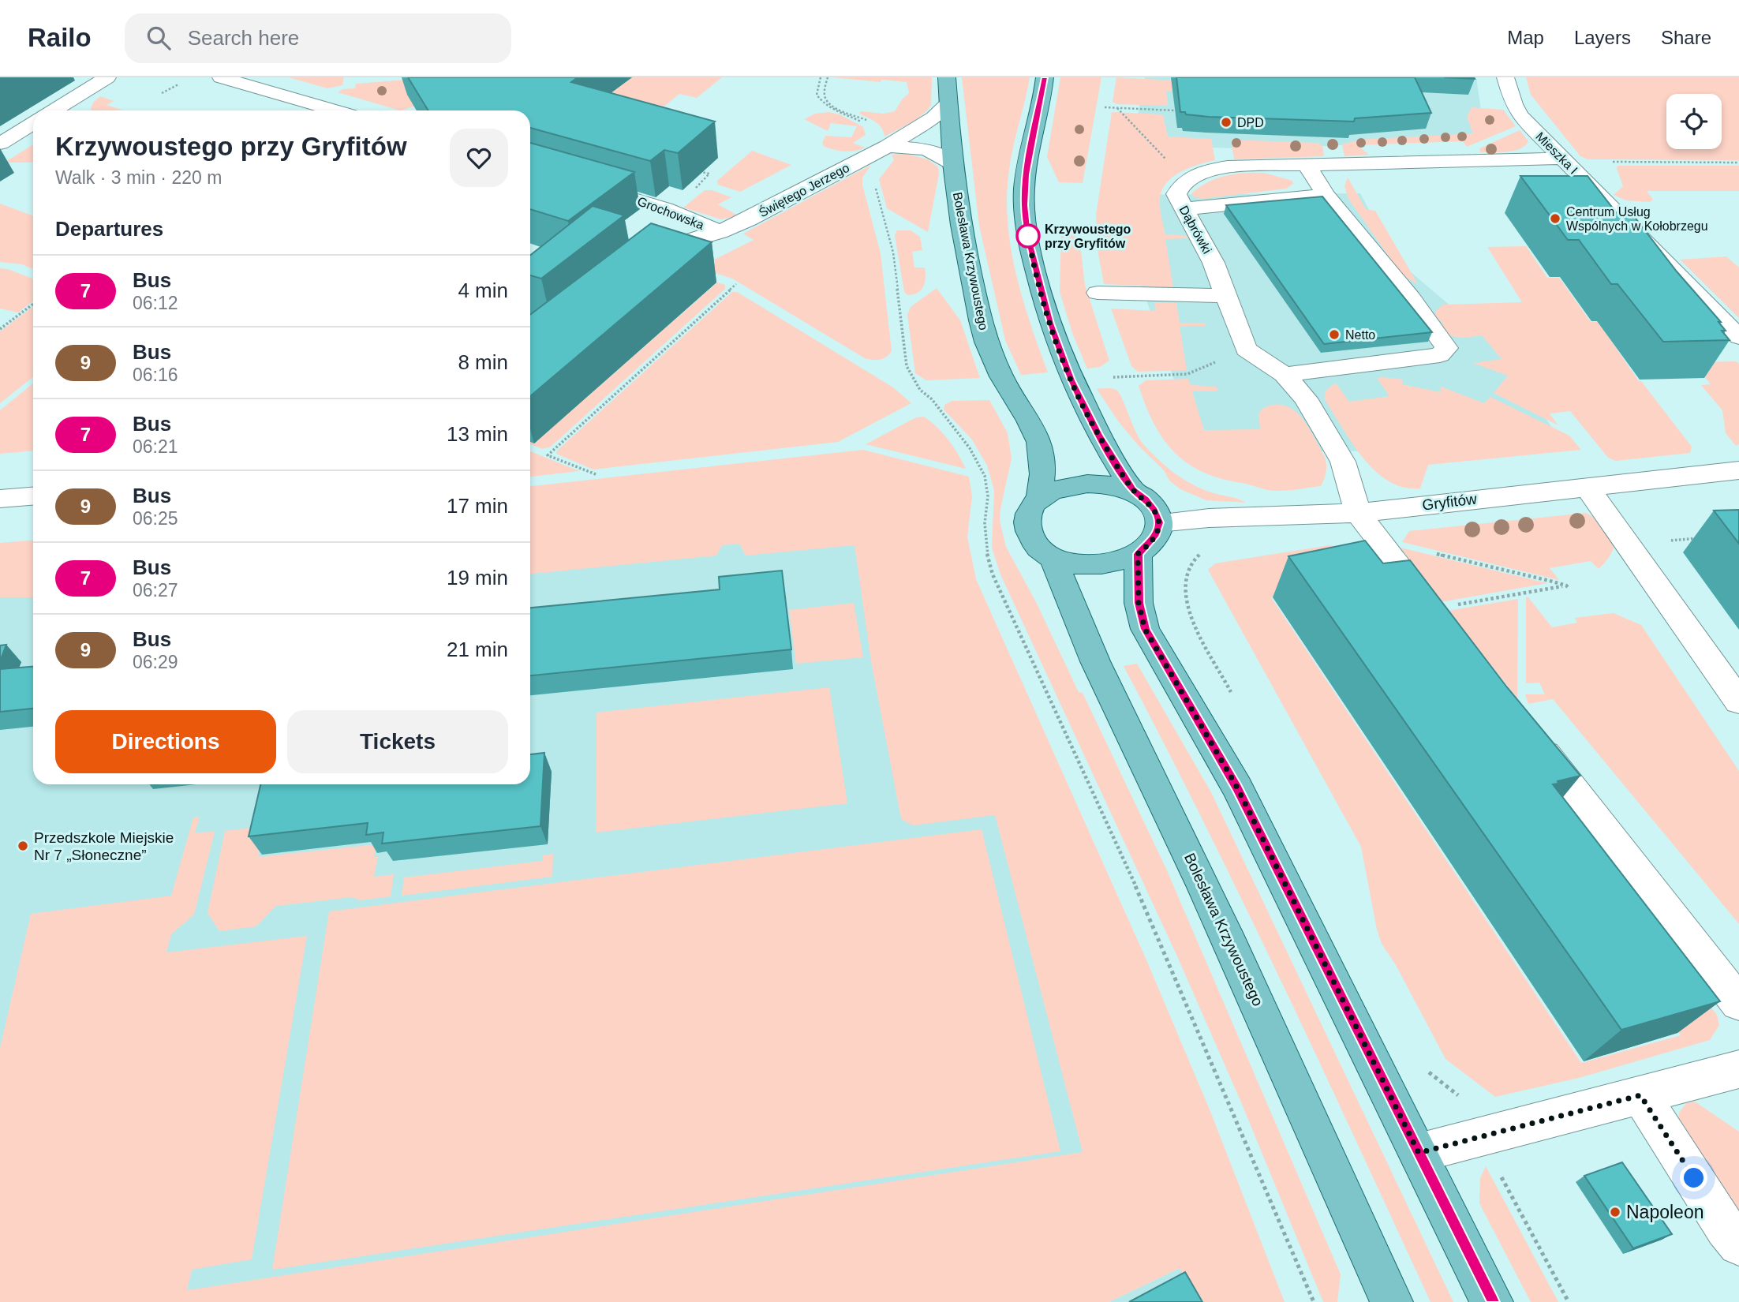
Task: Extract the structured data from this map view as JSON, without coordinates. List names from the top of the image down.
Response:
{
  "streets": {
    "main road": ["Bolesława Krzywoustego"],
    "street": [
      "Mieszka I",
      "Świętego Jerzego",
      "Grochowska",
      "Dąbrówki",
      "Gryfitów"
    ]
  },
  "crossings": [
    ["Mieszka I", "Dąbrówki"],
    ["Świętego Jerzego", "Grochowska"],
    ["Świętego Jerzego", "Bolesława Krzywoustego"],
    ["Bolesława Krzywoustego", "Gryfitów"]
  ],
  "places": [
    "DPD",
    "Centrum Usług Wspólnych w Kołobrzegu",
    "Krzywoustego przy Gryfitów",
    "Netto",
    "Przedszkole Miejskie Nr 7 „Słoneczne”",
    "Napoleon"
  ],
  "lines": ["bus line 7"],
  "page": {
    "header": "Railo",
    "search": "Search here",
    "nav": ["Map", "Layers", "Share"],
    "heading": [
      ["Krzywoustego przy Gryfitów", "Walk · 3 min · 220 m"],
      "Departures"
    ],
    "list": [
      {
        "mark": "7",
        "name": "Bus",
        "note": "06:12",
        "value": "4 min"
      },
      {
        "mark": "9",
        "name": "Bus",
        "note": "06:16",
        "value": "8 min"
      },
      {
        "mark": "7",
        "name": "Bus",
        "note": "06:21",
        "value": "13 min"
      },
      {
        "mark": "9",
        "name": "Bus",
        "note": "06:25",
        "value": "17 min"
      },
      {
        "mark": "7",
        "name": "Bus",
        "note": "06:27",
        "value": "19 min"
      },
      {
        "mark": "9",
        "name": "Bus",
        "note": "06:29",
        "value": "21 min"
      }
    ],
    "buttons": ["Directions", "Tickets"]
  }
}
